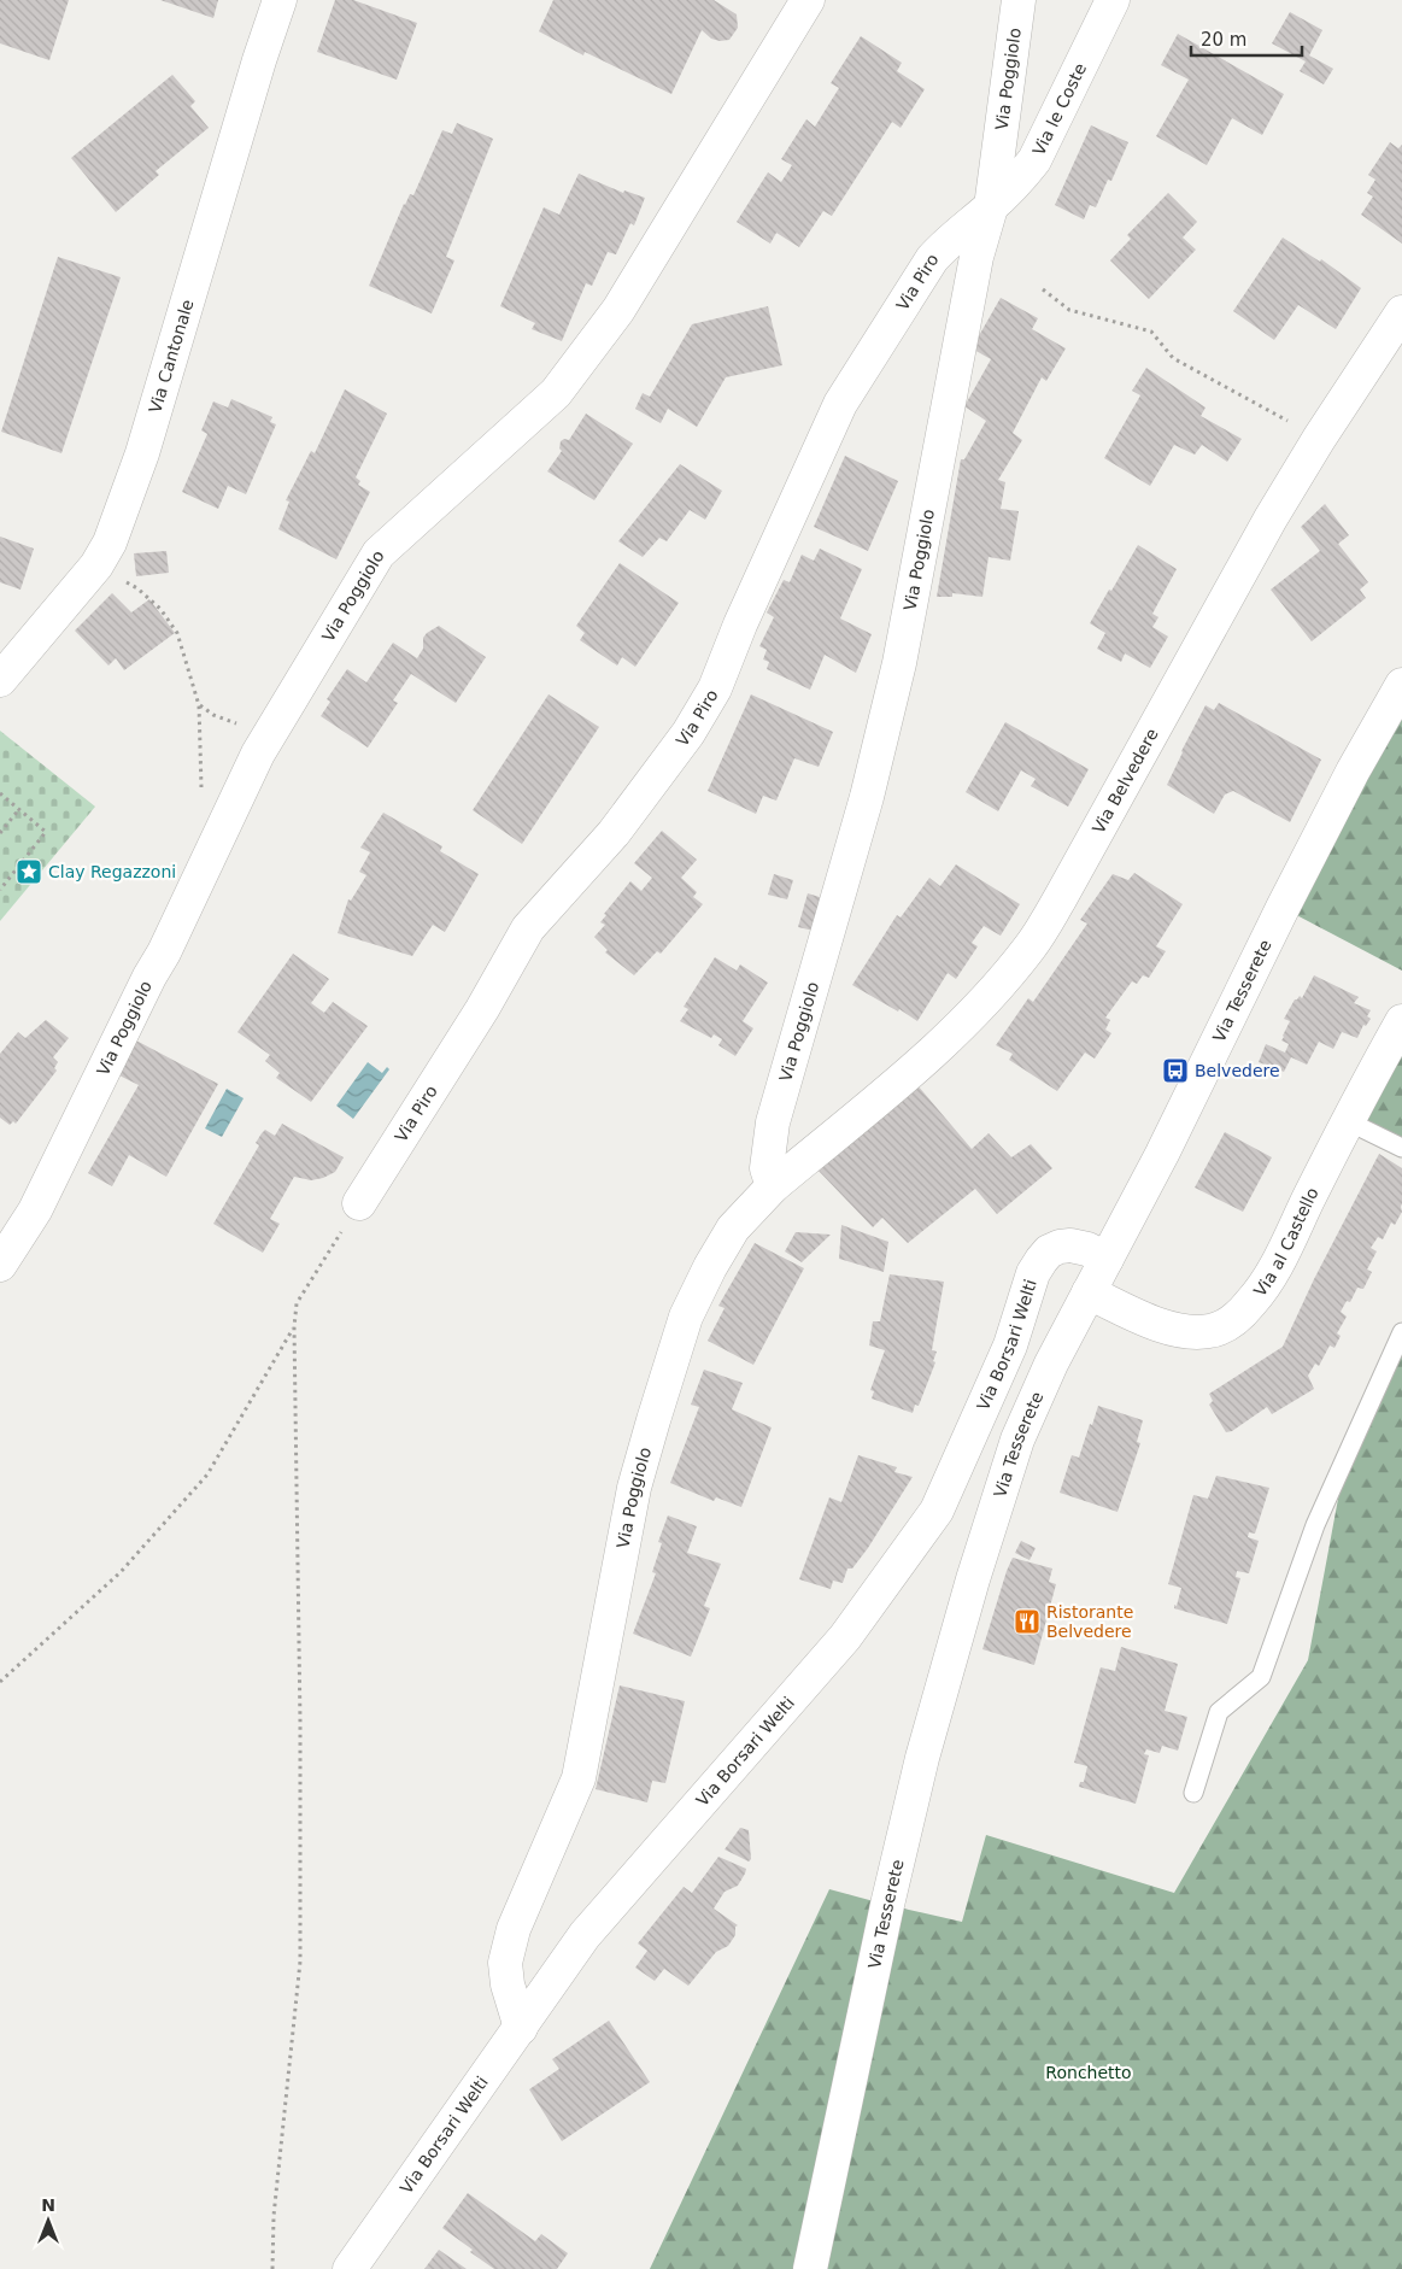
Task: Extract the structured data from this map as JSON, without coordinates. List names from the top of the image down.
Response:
{
  "streets": {
    "street": [
      "Via Poggiolo",
      "Via le Coste",
      "Via Piro",
      "Via Cantonale",
      "Via Belvedere",
      "Via Tesserete",
      "Via al Castello",
      "Via Borsari Welti"
    ]
  },
  "crossings": [
    ["Via Poggiolo", "Via le Coste"],
    ["Via Poggiolo", "Via Piro"],
    ["Via Poggiolo", "Via Belvedere"],
    ["Via Poggiolo", "Via Borsari Welti"],
    ["Via le Coste", "Via Piro"],
    ["Via Tesserete", "Via al Castello"],
    ["Via Tesserete", "Via Borsari Welti"]
  ],
  "parks": ["Ronchetto"],
  "places": {
    "place": ["Clay Regazzoni"],
    "bus stop": ["Belvedere"],
    "restaurant": ["Ristorante Belvedere"]
  },
  "scale_bar": "20 m",
  "north": "top"
}
